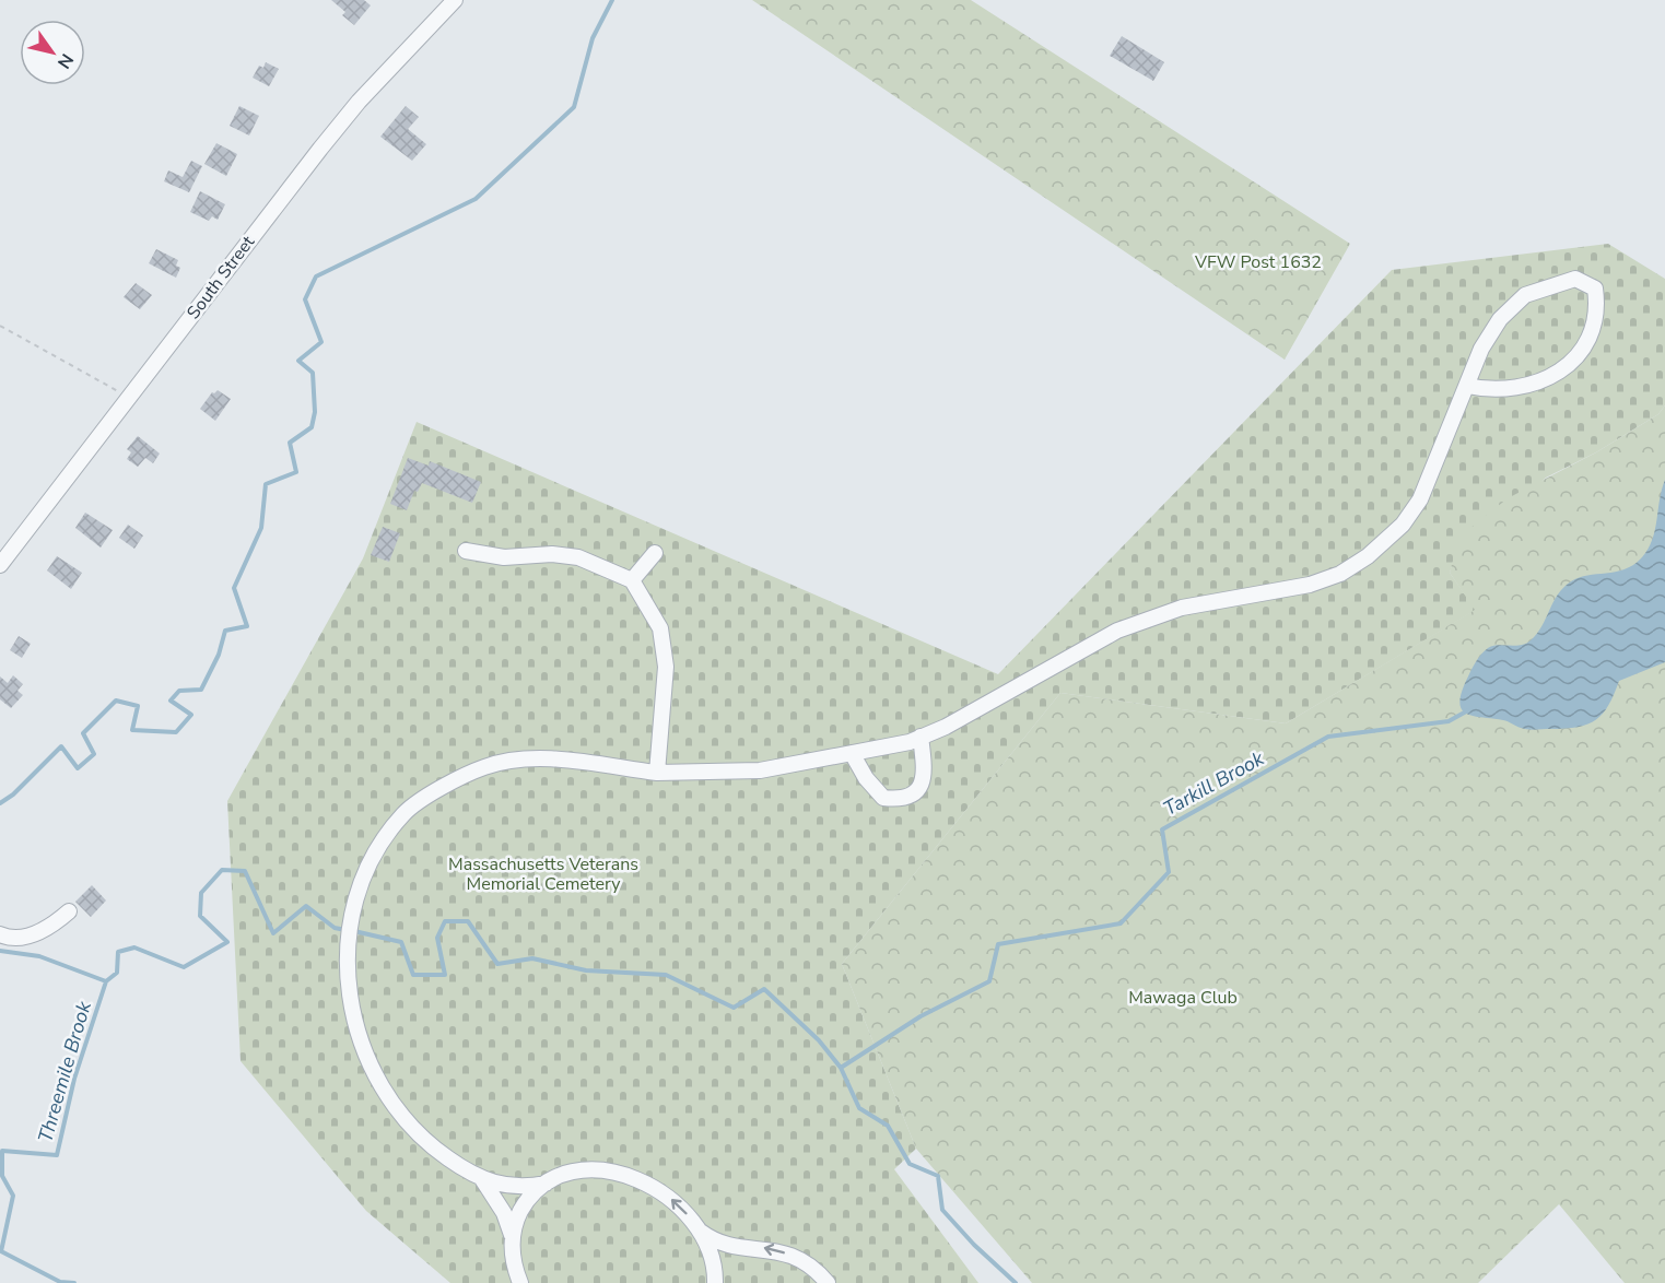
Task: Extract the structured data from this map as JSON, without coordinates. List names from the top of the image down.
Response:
{
  "streets": {
    "street": ["South Street"]
  },
  "water": ["Tarkill Brook", "Threemile Brook"],
  "parks": ["VFW Post 1632", "Massachusetts Veterans Memorial Cemetery", "Mawaga Club"],
  "north": "bottom right"
}
